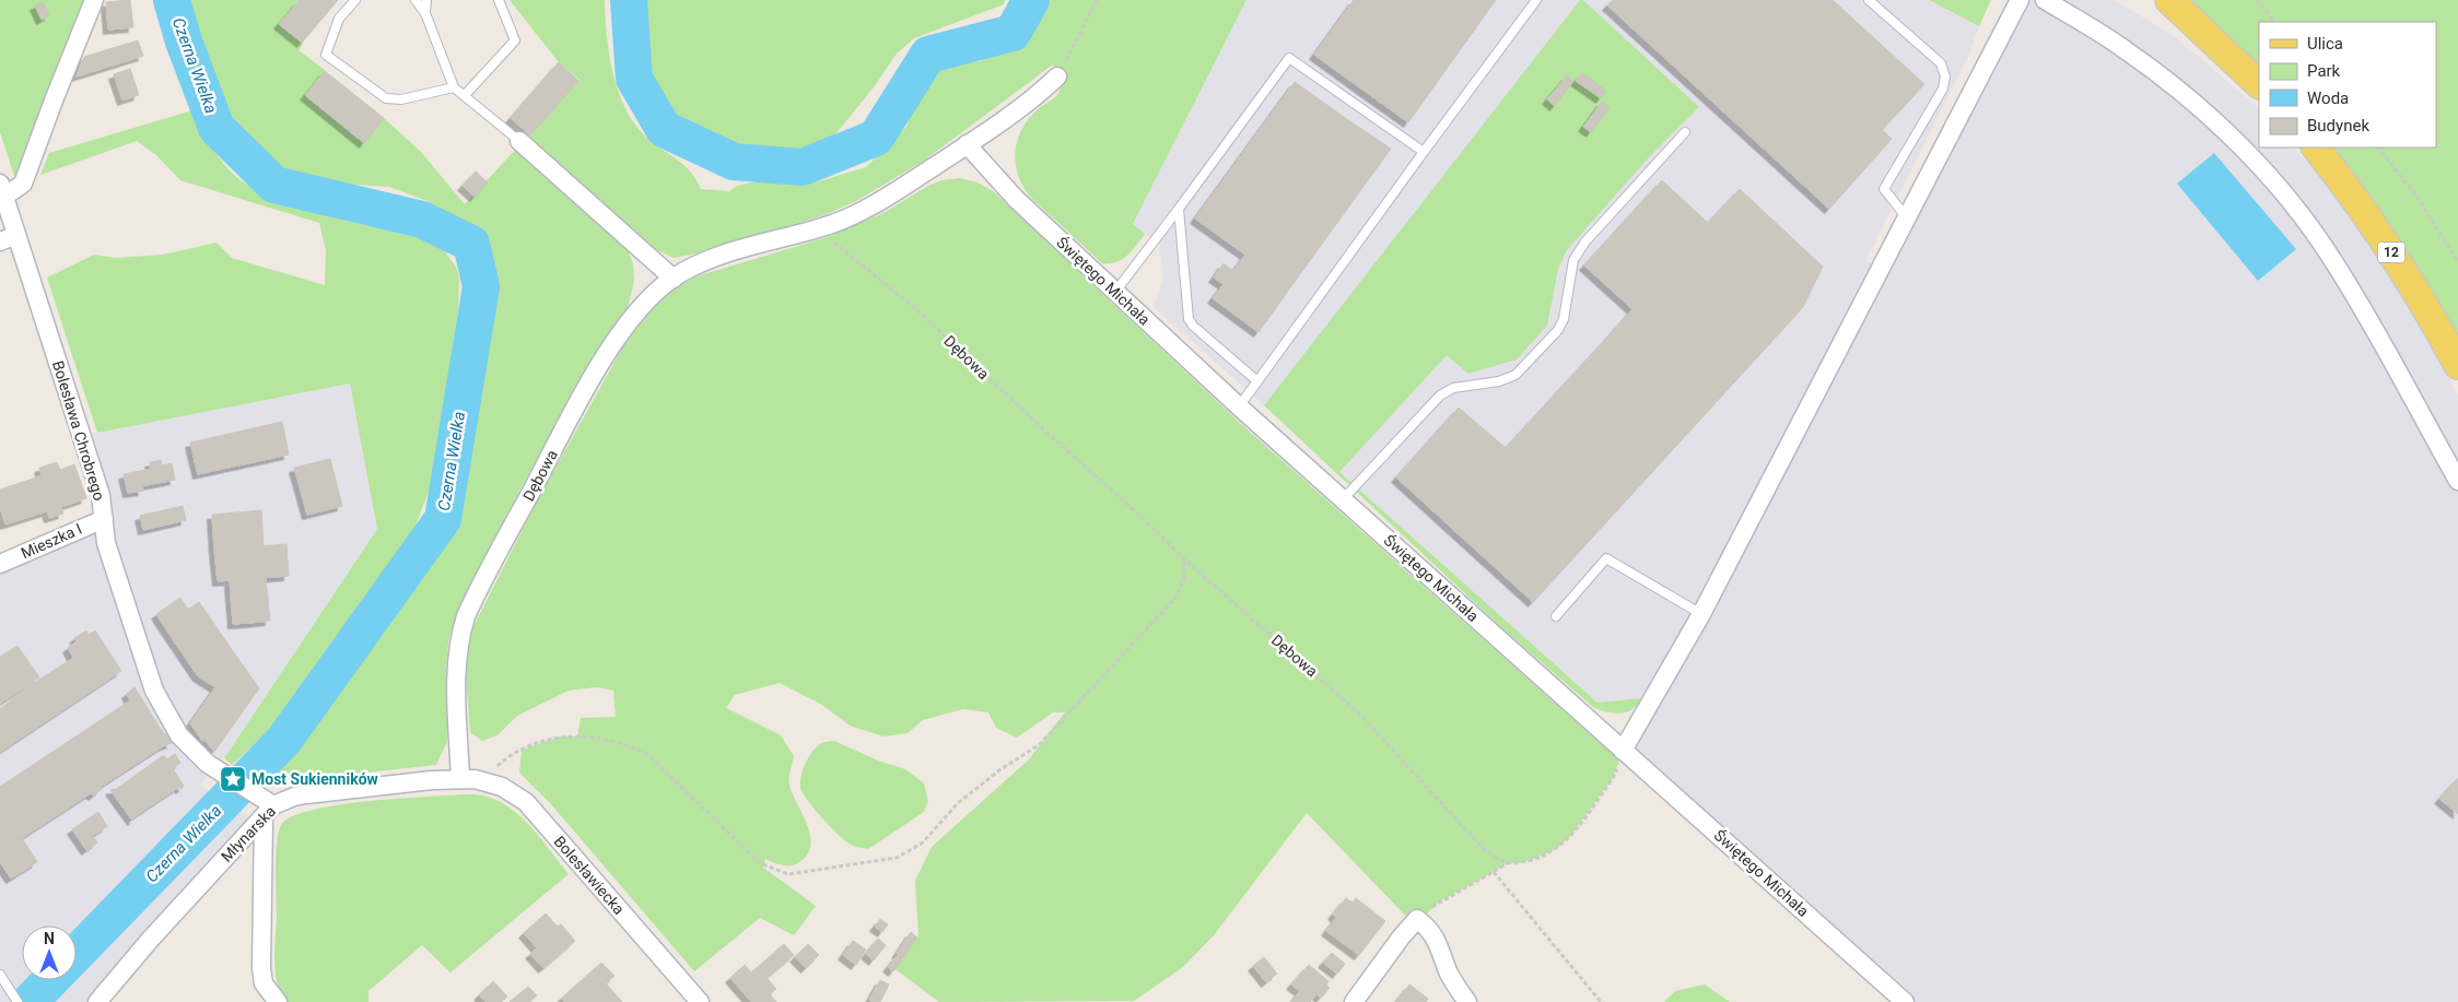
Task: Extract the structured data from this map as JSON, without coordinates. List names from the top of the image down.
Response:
{
  "streets": {
    "main road": ["12"],
    "street": [
      "Świętego Michała",
      "Dębowa",
      "Bolesława Chrobrego",
      "Mieszka I",
      "Młynarska",
      "Bolesławiecka"
    ]
  },
  "crossings": [
    ["Dębowa", "Młynarska"],
    ["Dębowa", "Bolesławiecka"],
    ["Bolesława Chrobrego", "Mieszka I"],
    ["Bolesława Chrobrego", "Młynarska"],
    ["Młynarska", "Bolesławiecka"]
  ],
  "water": ["Czerna Wielka"],
  "places": {
    "place": ["Most Sukienników"]
  },
  "legend": [
    "Ulica",
    "Park",
    "Woda",
    "Budynek"
  ],
  "north": "top"
}
